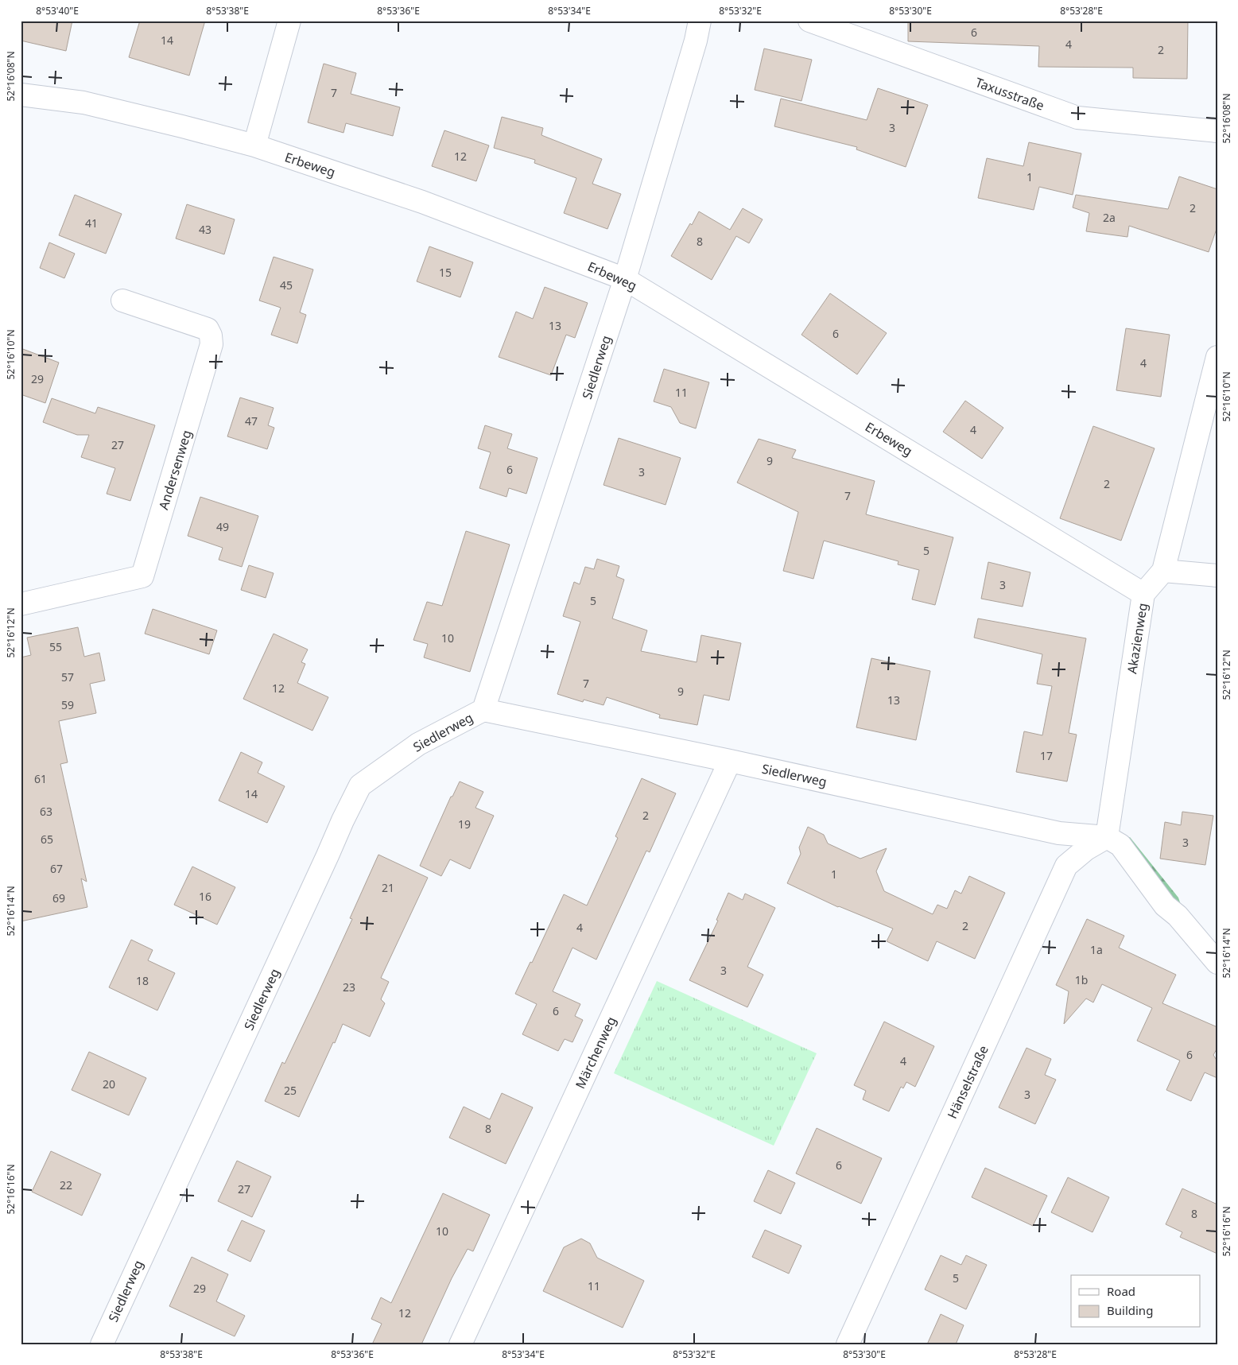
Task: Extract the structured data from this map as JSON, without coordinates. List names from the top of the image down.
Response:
{
  "streets": {
    "street": [
      "Taxusstraße",
      "Erbeweg",
      "Siedlerweg",
      "Andersenweg",
      "Akazienweg",
      "Märchenweg",
      "Hänselstraße"
    ]
  },
  "crossings": [
    ["Erbeweg", "Siedlerweg"],
    ["Erbeweg", "Akazienweg"],
    ["Siedlerweg", "Akazienweg"],
    ["Siedlerweg", "Märchenweg"],
    ["Siedlerweg", "Hänselstraße"],
    ["Akazienweg", "Hänselstraße"]
  ],
  "house_numbers": [
    "6",
    "14",
    "4",
    "2",
    "7",
    "3",
    "12",
    "1",
    "2",
    "2a",
    "41",
    "43",
    "8",
    "15",
    "45",
    "13",
    "6",
    "4",
    "29",
    "11",
    "47",
    "4",
    "27",
    "9",
    "6",
    "3",
    "2",
    "7",
    "49",
    "5",
    "3",
    "5",
    "10",
    "55",
    "57",
    "7",
    "12",
    "9",
    "13",
    "59",
    "17",
    "61",
    "14",
    "63",
    "2",
    "19",
    "65",
    "3",
    "67",
    "1",
    "21",
    "16",
    "69",
    "2",
    "4",
    "1a",
    "3",
    "1b",
    "18",
    "23",
    "6",
    "6",
    "4",
    "20",
    "25",
    "3",
    "8",
    "6",
    "22",
    "27",
    "8",
    "10",
    "5",
    "11",
    "29",
    "12"
  ],
  "legend": ["Road", "Building"],
  "coordinates": [
    "8°53'40\"E",
    "8°53'38\"E",
    "8°53'36\"E",
    "8°53'34\"E",
    "8°53'32\"E",
    "8°53'30\"E",
    "8°53'28\"E",
    "52°16'08\"N",
    "52°16'10\"N",
    "52°16'12\"N",
    "52°16'14\"N",
    "52°16'16\"N"
  ]
}
